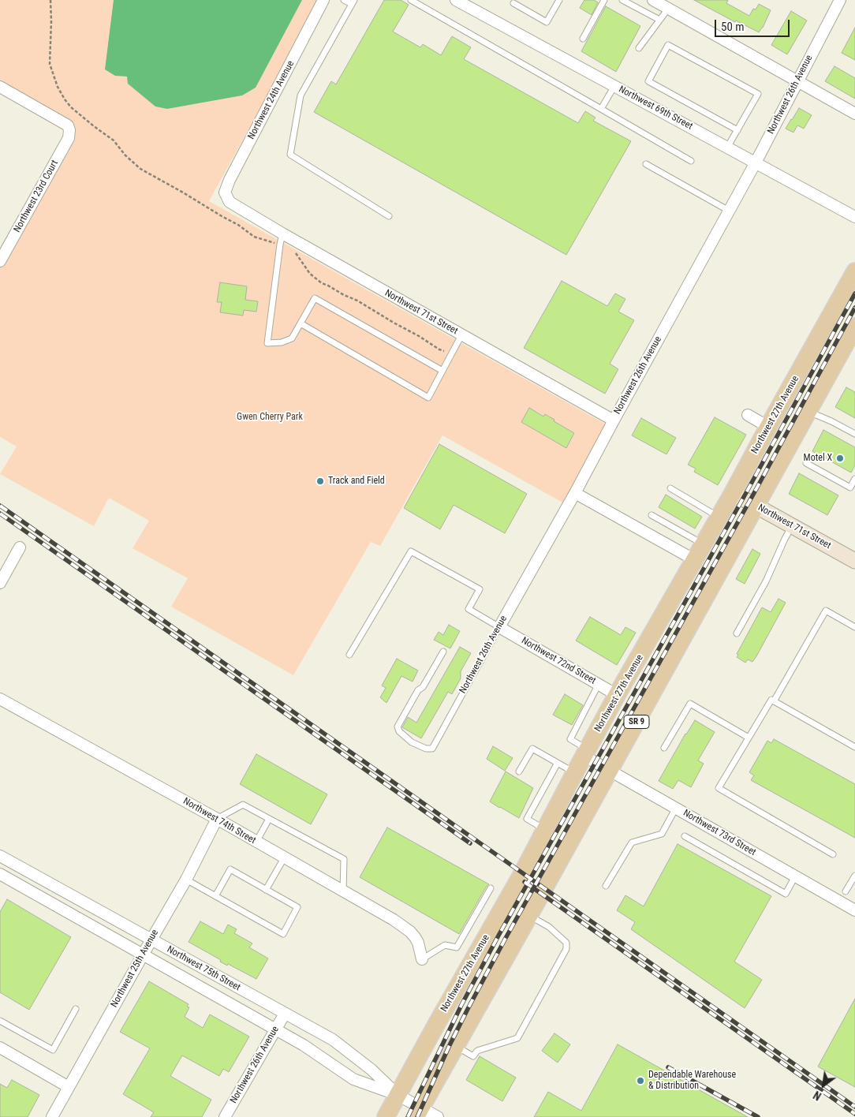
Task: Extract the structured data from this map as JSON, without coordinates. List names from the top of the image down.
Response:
{
  "streets": {
    "main road": ["Northwest 27th Avenue", "SR 9"],
    "street": [
      "Northwest 26th Avenue",
      "Northwest 24th Avenue",
      "Northwest 69th Street",
      "Northwest 23rd Court",
      "Northwest 71st Street",
      "Northwest 72nd Street",
      "Northwest 74th Street",
      "Northwest 73rd Street",
      "Northwest 25th Avenue",
      "Northwest 75th Street"
    ]
  },
  "crossings": [
    ["Northwest 26th Avenue", "Northwest 69th Street"],
    ["Northwest 26th Avenue", "Northwest 71st Street"],
    ["Northwest 26th Avenue", "Northwest 72nd Street"],
    ["Northwest 26th Avenue", "Northwest 75th Street"],
    ["Northwest 24th Avenue", "Northwest 71st Street"],
    ["Northwest 71st Street", "Northwest 27th Avenue"],
    ["Northwest 71st Street", "SR 9"],
    ["Northwest 27th Avenue", "Northwest 72nd Street"],
    ["Northwest 27th Avenue", "Northwest 73rd Street"],
    ["Northwest 27th Avenue", "Northwest 75th Street"],
    ["SR 9", "Northwest 73rd Street"],
    ["SR 9", "Northwest 75th Street"],
    ["Northwest 74th Street", "Northwest 25th Avenue"],
    ["Northwest 25th Avenue", "Northwest 75th Street"]
  ],
  "parks": ["Gwen Cherry Park"],
  "places": ["Motel X", "Track and Field", "Dependable Warehouse & Distribution"],
  "scale_bar": "50 m",
  "north": "bottom left"
}
